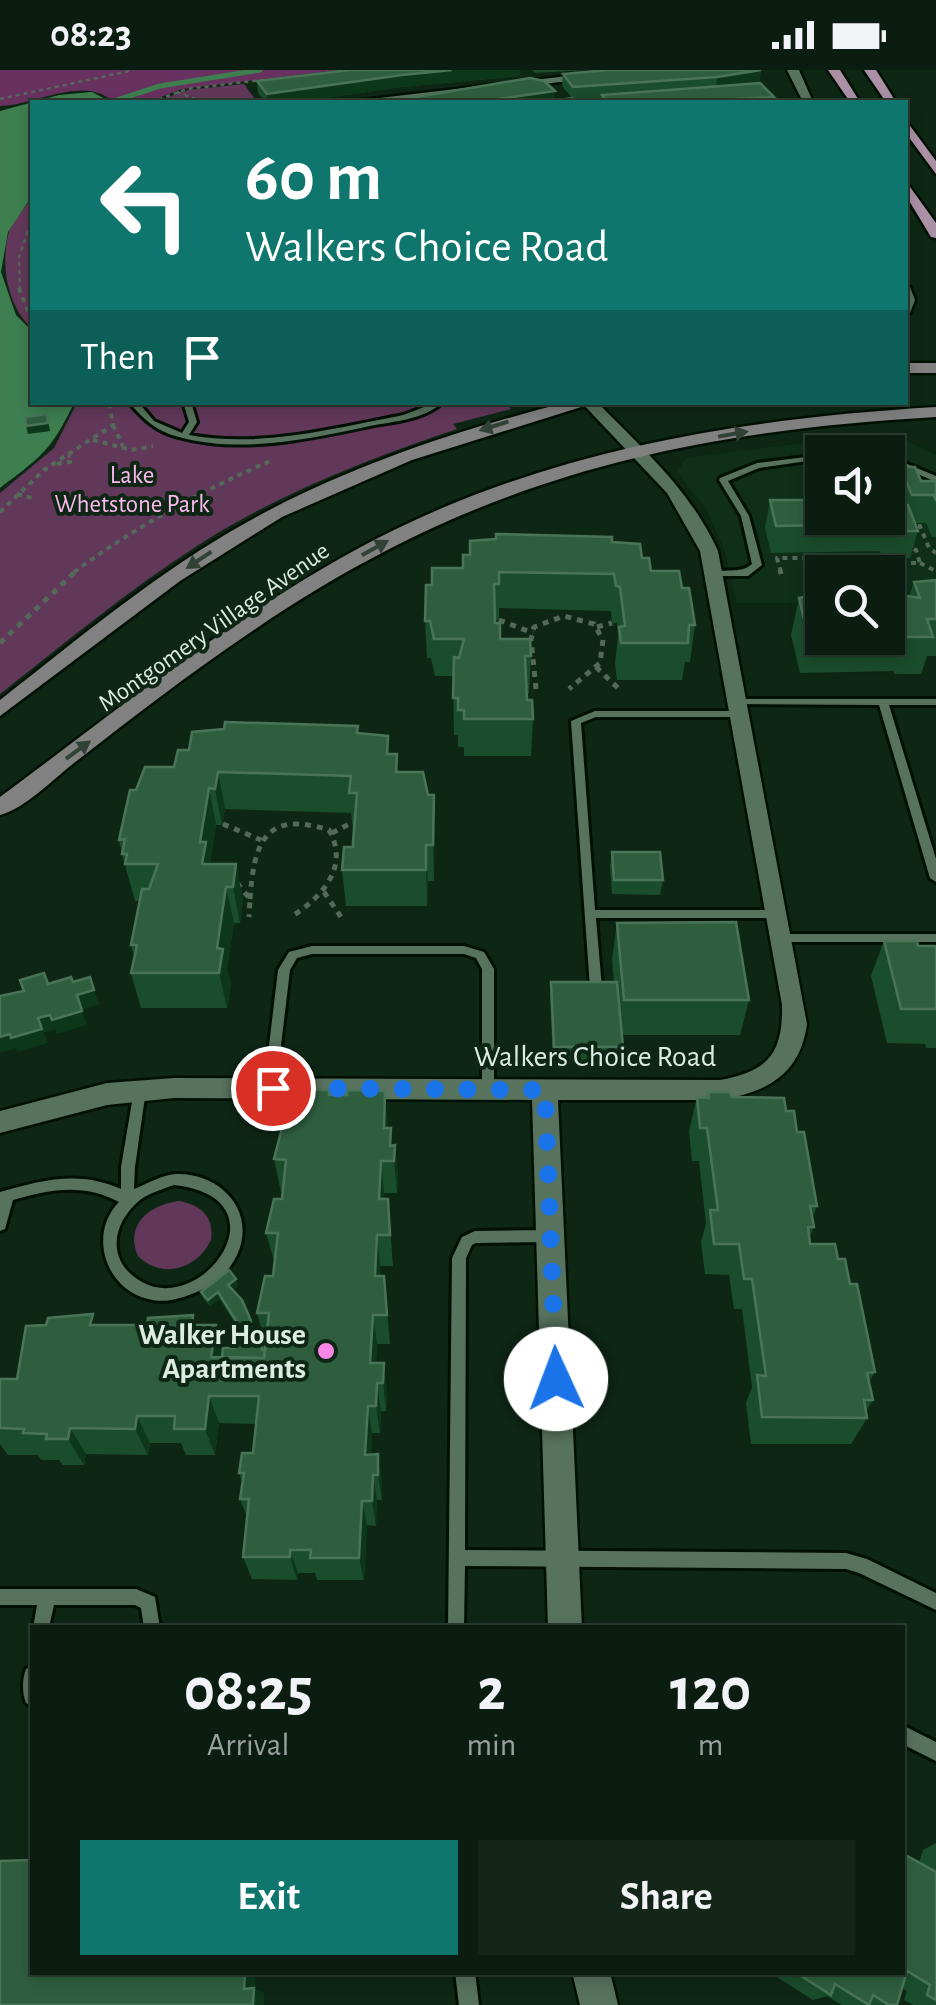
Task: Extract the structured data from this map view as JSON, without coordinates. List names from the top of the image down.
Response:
{
  "streets": {
    "main road": ["Montgomery Village Avenue"],
    "street": ["Walkers Choice Road"]
  },
  "crossings": [
    ["Montgomery Village Avenue", "Walkers Choice Road"]
  ],
  "parks": ["Lake Whetstone Park"],
  "places": ["Walker House Apartments"],
  "page": {
    "status": "08:23",
    "turn": ["60 m", "Walkers Choice Road"],
    "then": "Then",
    "eta": [
      "08:25",
      "Arrival",
      "2",
      "min",
      "120",
      "m"
    ],
    "buttons": ["Exit", "Share"]
  }
}
